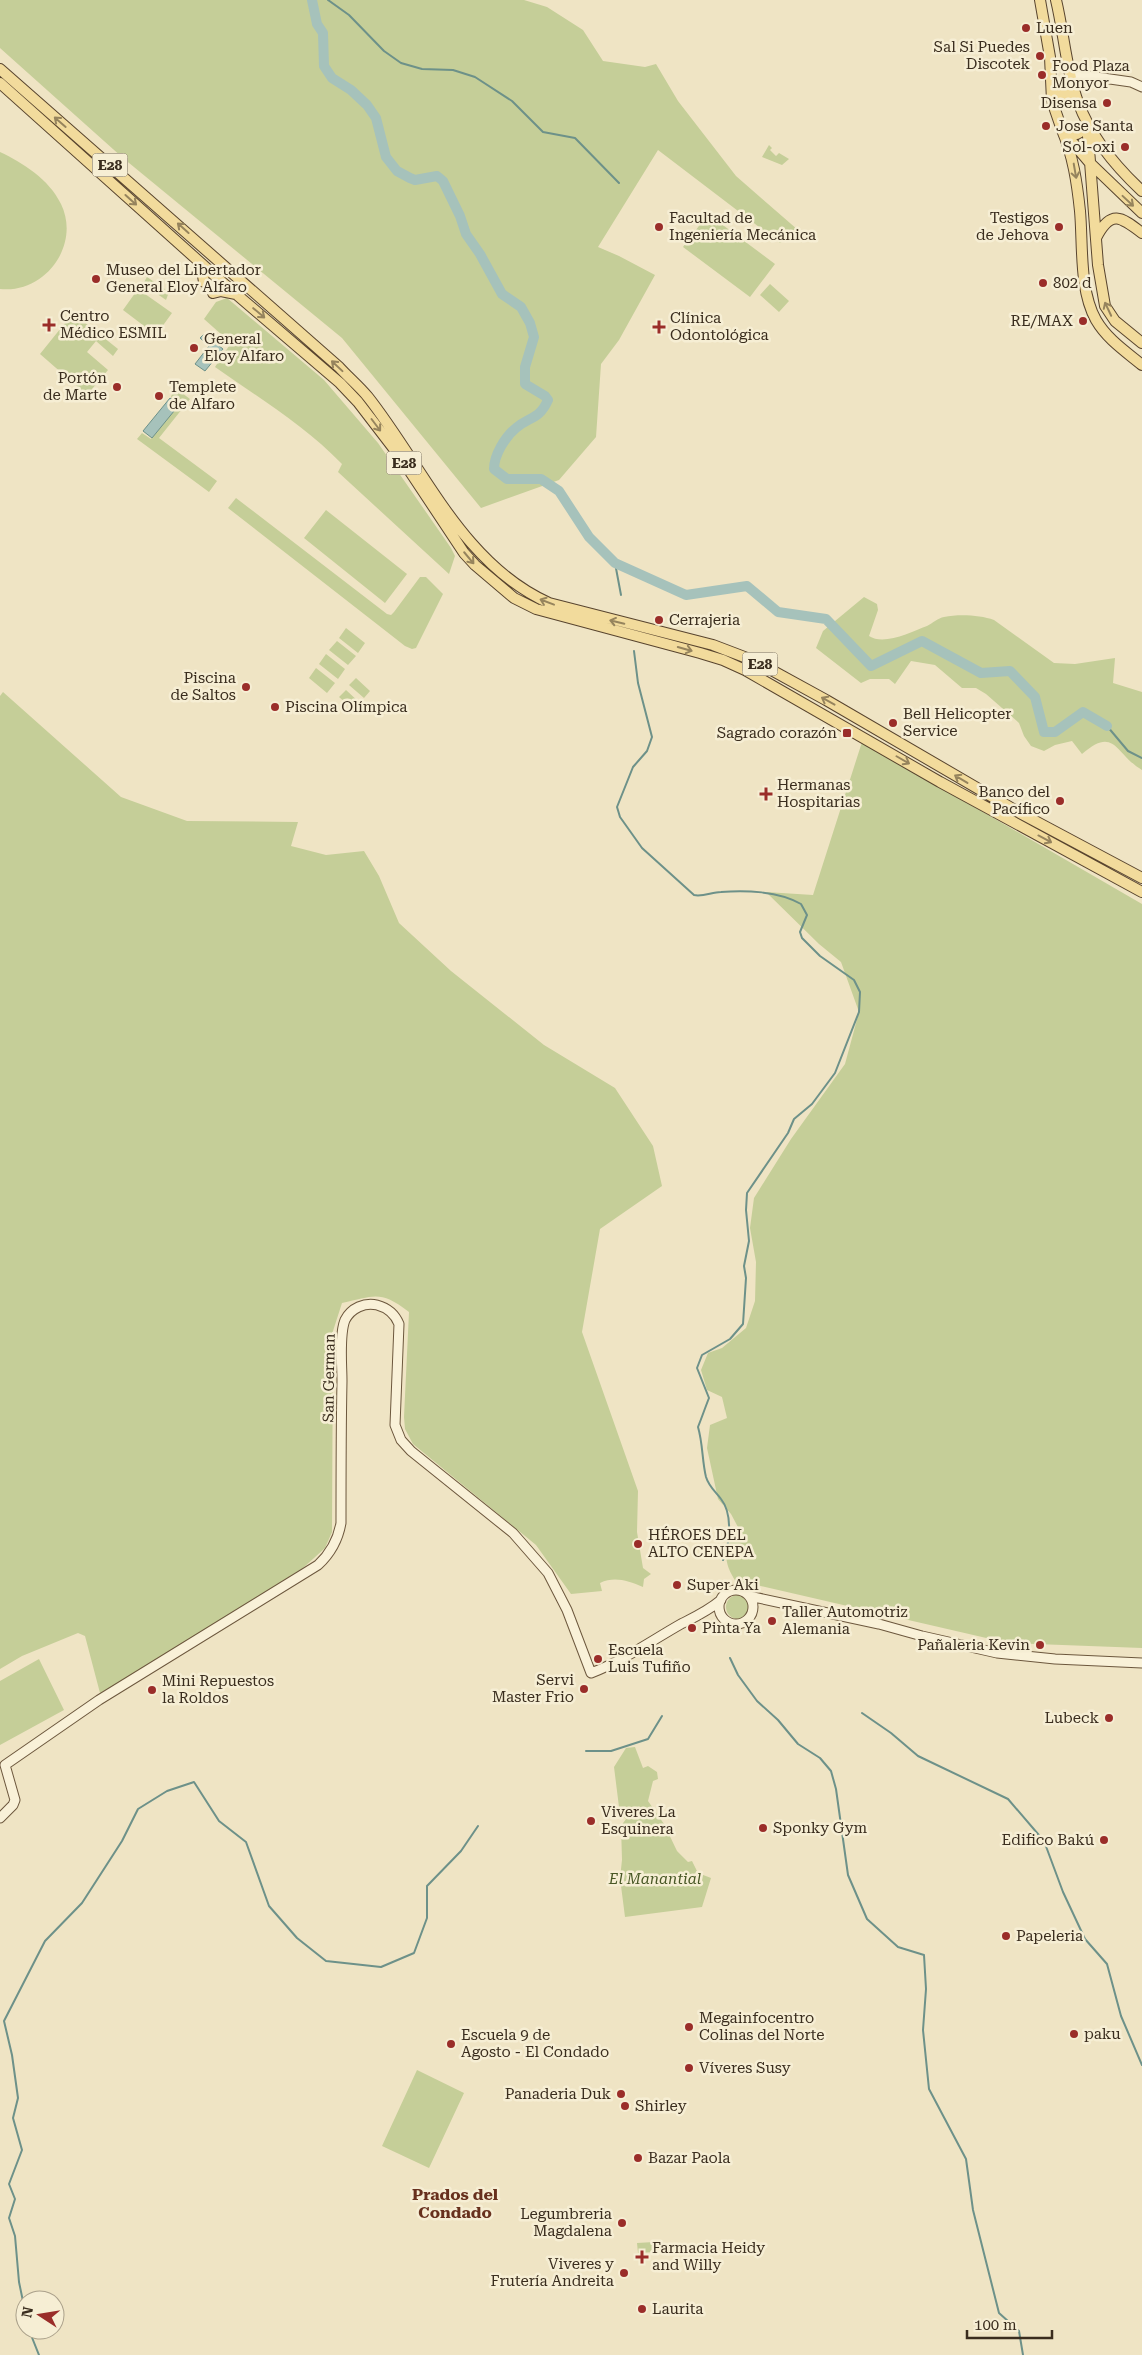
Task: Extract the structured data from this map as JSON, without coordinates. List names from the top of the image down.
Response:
{
  "streets": {
    "main road": ["E28", "San German"]
  },
  "districts": ["Prados del Condado"],
  "parks": ["El Manantial"],
  "places": {
    "other": [
      "Luen",
      "Sal Si Puedes Discotek",
      "Food Plaza Monyor",
      "Disensa",
      "Jose Santa",
      "Sol-oxi",
      "Facultad de Ingeniería Mecánica",
      "Testigos de Jehova",
      "Museo del Libertador General Eloy Alfaro",
      "802 d",
      "RE/MAX",
      "General Eloy Alfaro",
      "Portón de Marte",
      "Templete de Alfaro",
      "Cerrajeria",
      "Piscina de Saltos",
      "Piscina Olímpica",
      "Bell Helicopter Service",
      "Banco del Pacífico",
      "HÉROES DEL ALTO CENEPA",
      "Super Aki",
      "Taller Automotriz Alemania",
      "Pinta Ya",
      "Pañaleria Kevin",
      "Escuela Luis Tufiño",
      "Servi Master Frio",
      "Mini Repuestos la Roldos",
      "Lubeck",
      "Viveres La Esquinera",
      "Sponky Gym",
      "Edifico Bakú",
      "Papeleria",
      "Megainfocentro Colinas del Norte",
      "paku",
      "Escuela 9 de Agosto - El Condado",
      "Víveres Susy",
      "Panaderia Duk",
      "Shirley",
      "Bazar Paola",
      "Legumbreria Magdalena",
      "Viveres y Frutería Andreita",
      "Laurita"
    ],
    "health": [
      "Centro Médico ESMIL",
      "Clínica Odontológica",
      "Hermanas Hospitarias",
      "Farmacia Heidy and Willy"
    ],
    "transit": ["Sagrado corazón"]
  },
  "scale_bar": "100 m",
  "north": "left"
}
